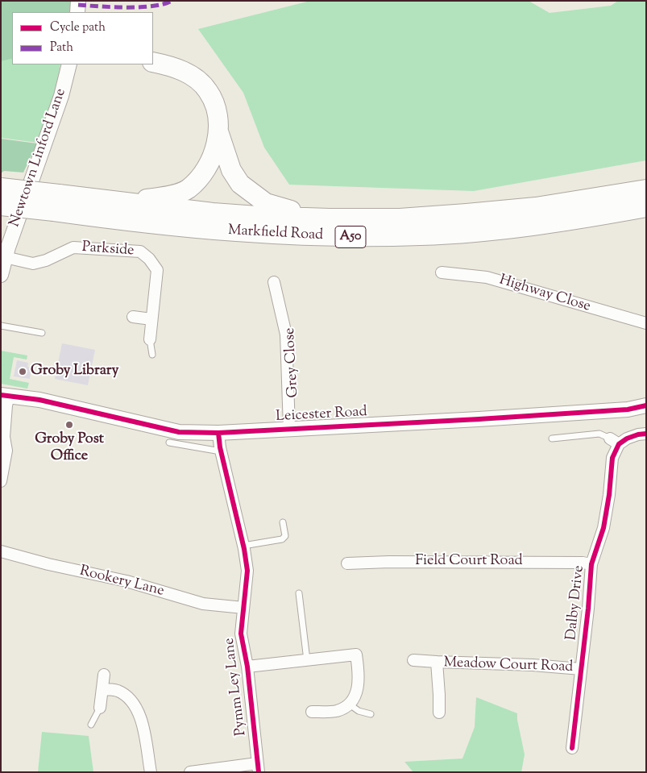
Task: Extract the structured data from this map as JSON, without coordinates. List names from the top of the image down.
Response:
{
  "streets": {
    "highway": ["Markfield Road", "A50"],
    "street": [
      "Newtown Linford Lane",
      "Parkside",
      "Highway Close",
      "Grey Close",
      "Leicester Road",
      "Field Court Road",
      "Rookery Lane",
      "Dalby Drive",
      "Meadow Court Road",
      "Pymm Ley Lane"
    ]
  },
  "crossings": [
    ["Newtown Linford Lane", "Parkside"],
    ["Grey Close", "Leicester Road"],
    ["Leicester Road", "Pymm Ley Lane"],
    ["Field Court Road", "Dalby Drive"],
    ["Rookery Lane", "Pymm Ley Lane"],
    ["Dalby Drive", "Meadow Court Road"]
  ],
  "places": ["Groby Library", "Groby Post Office"],
  "legend": ["Cycle path", "Path"]
}
